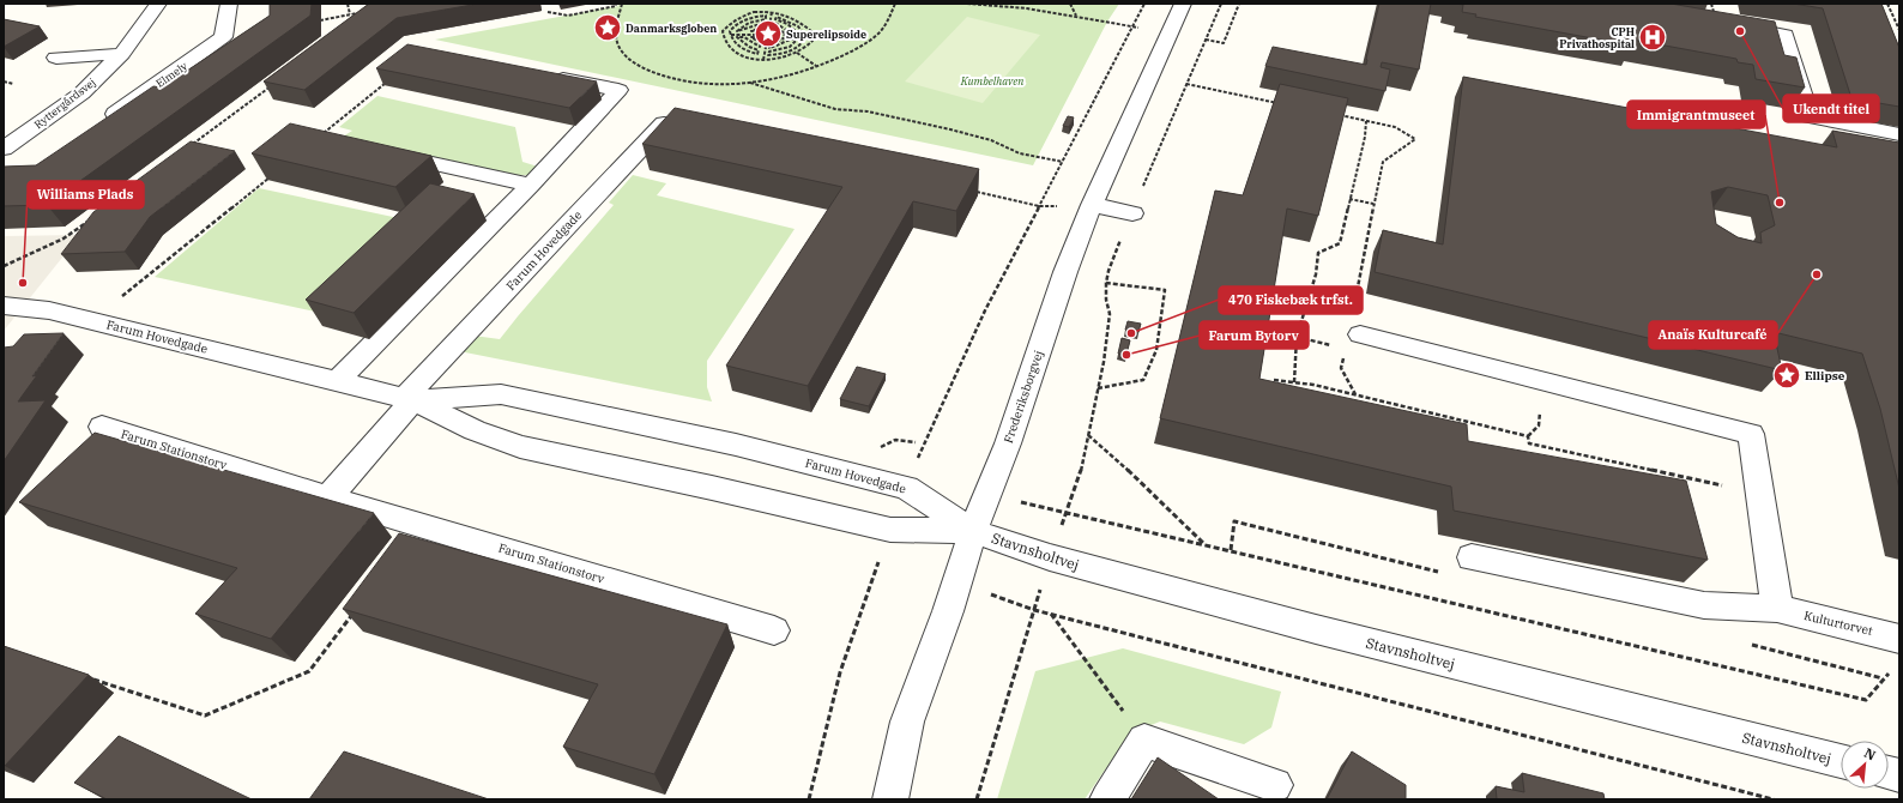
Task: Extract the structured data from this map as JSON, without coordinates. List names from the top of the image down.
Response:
{
  "streets": {
    "street": [
      "Elmely",
      "Ryttergårdsvej",
      "Farum Hovedgade",
      "Frederiksborgvej",
      "Farum Stationstorv",
      "Stavnsholtvej",
      "Kulturtorvet"
    ]
  },
  "crossings": [
    ["Farum Hovedgade", "Frederiksborgvej"],
    ["Farum Hovedgade", "Stavnsholtvej"],
    ["Frederiksborgvej", "Stavnsholtvej"]
  ],
  "parks": ["Kumbelhaven"],
  "places": {
    "place": ["Danmarksgloben", "Superelipsoide", "Ellipse"],
    "other": [
      "Ukendt titel",
      "Immigrantmuseet",
      "Anaïs Kulturcafé",
      "Williams Plads",
      "470 Fiskebæk trfst.",
      "Farum Bytorv"
    ],
    "hospital": ["CPH Privathospital"]
  },
  "north": "top right"
}
